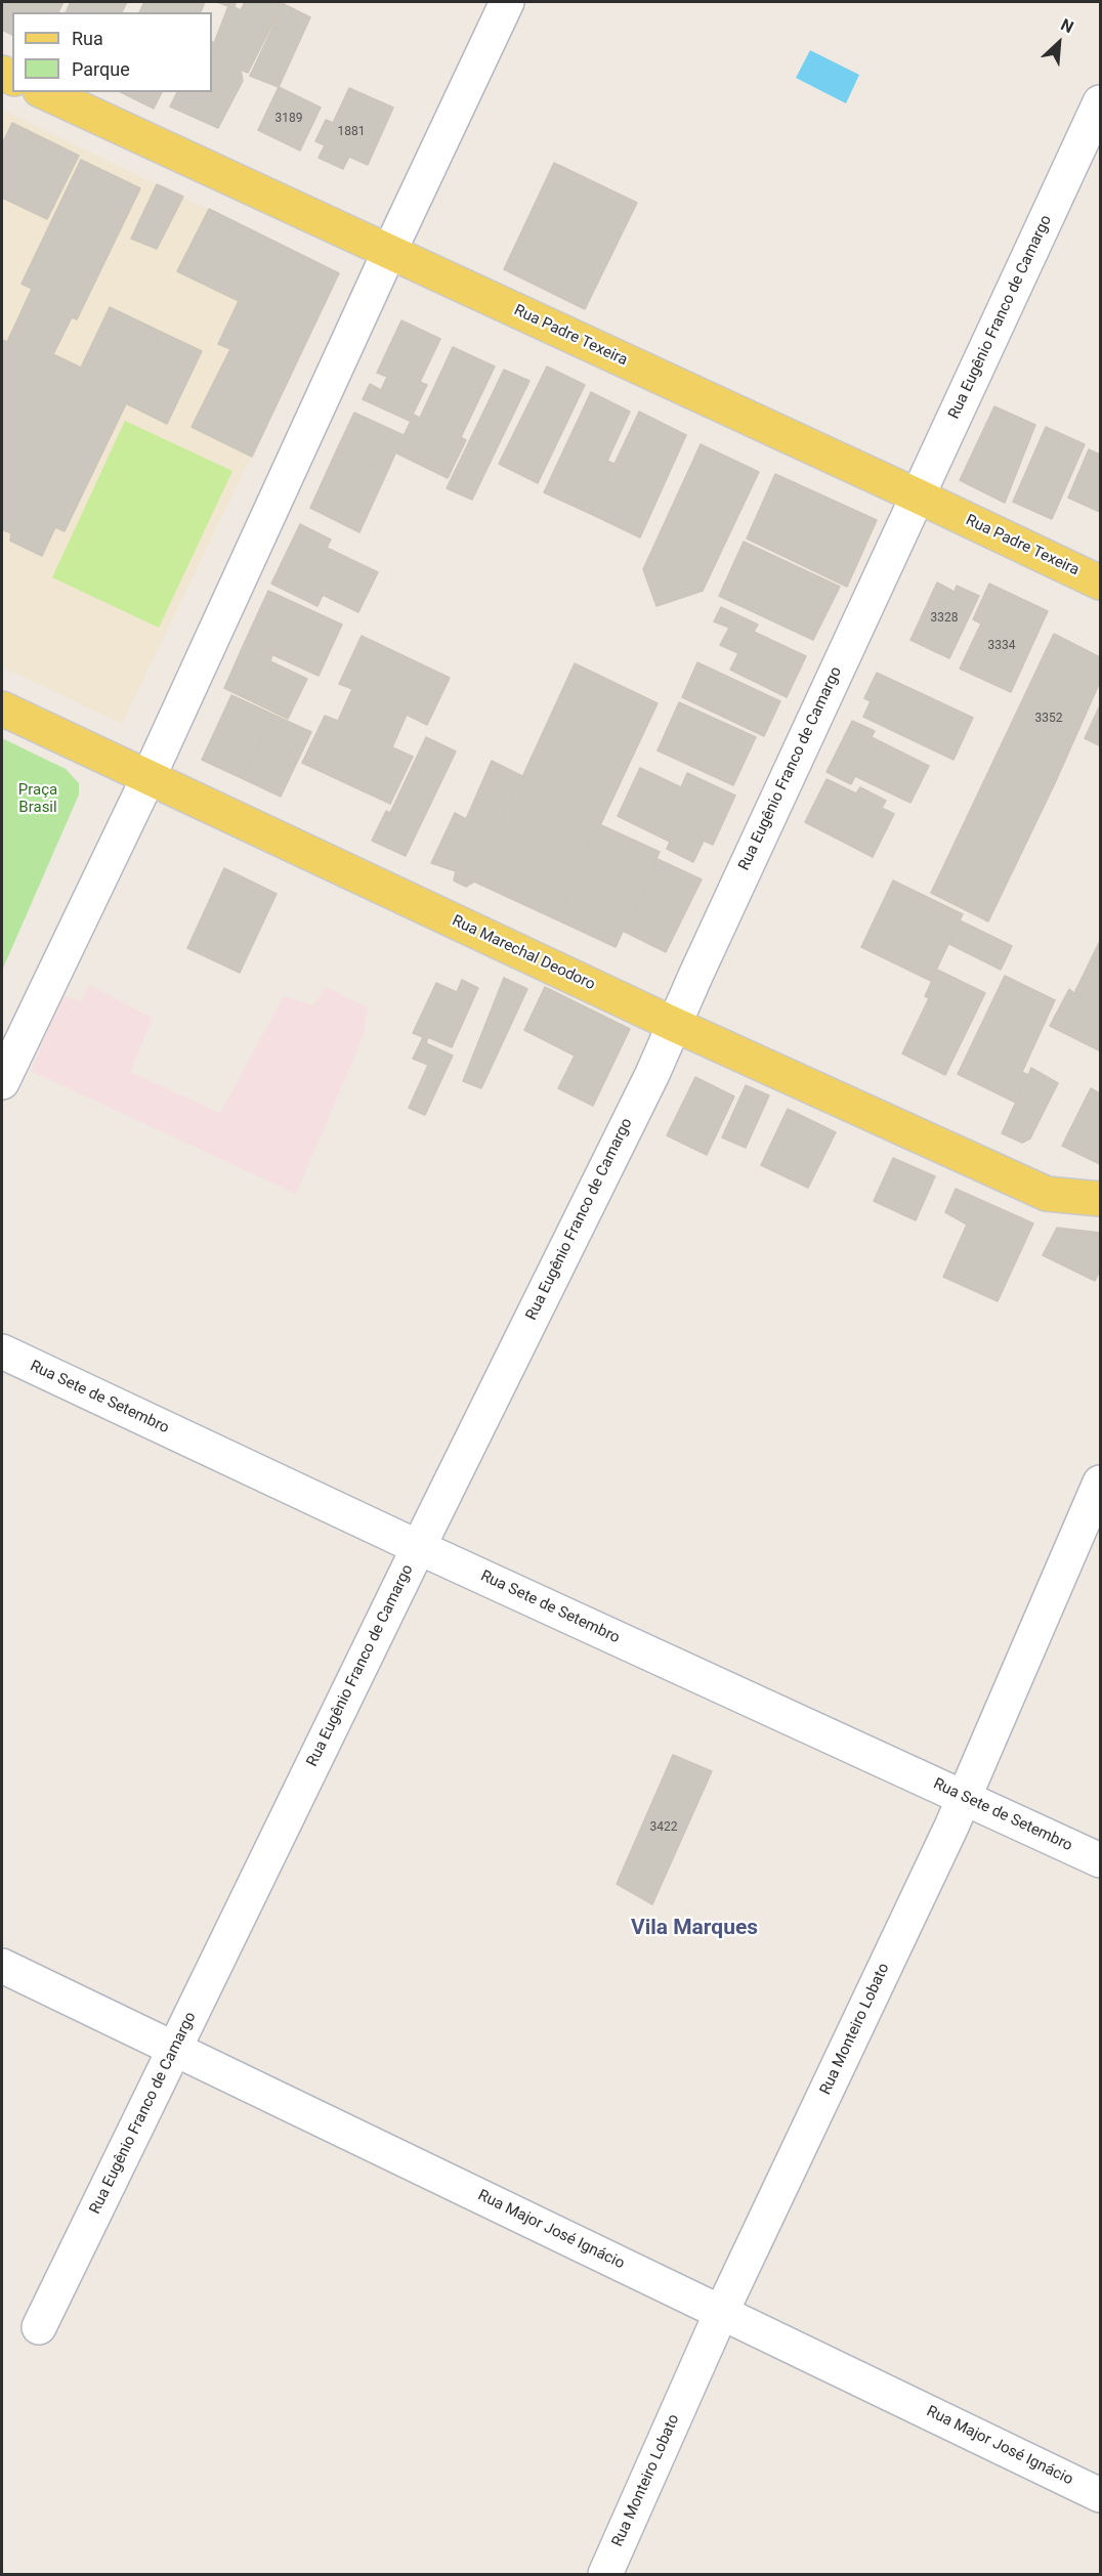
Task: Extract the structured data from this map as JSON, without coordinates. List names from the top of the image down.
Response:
{
  "streets": {
    "main road": ["Rua Padre Texeira", "Rua Marechal Deodoro"],
    "street": [
      "Rua Eugênio Franco de Camargo",
      "Rua Sete de Setembro",
      "Rua Monteiro Lobato",
      "Rua Major José Ignácio"
    ]
  },
  "crossings": [
    ["Rua Eugênio Franco de Camargo", "Rua Padre Texeira"],
    ["Rua Eugênio Franco de Camargo", "Rua Marechal Deodoro"],
    ["Rua Eugênio Franco de Camargo", "Rua Sete de Setembro"],
    ["Rua Eugênio Franco de Camargo", "Rua Major José Ignácio"],
    ["Rua Sete de Setembro", "Rua Monteiro Lobato"],
    ["Rua Monteiro Lobato", "Rua Major José Ignácio"]
  ],
  "districts": ["Vila Marques"],
  "parks": ["Praça Brasil"],
  "house_numbers": [
    "3189",
    "1881",
    "3328",
    "3334",
    "3352",
    "3422"
  ],
  "legend": ["Rua", "Parque"],
  "north": "top right"
}
